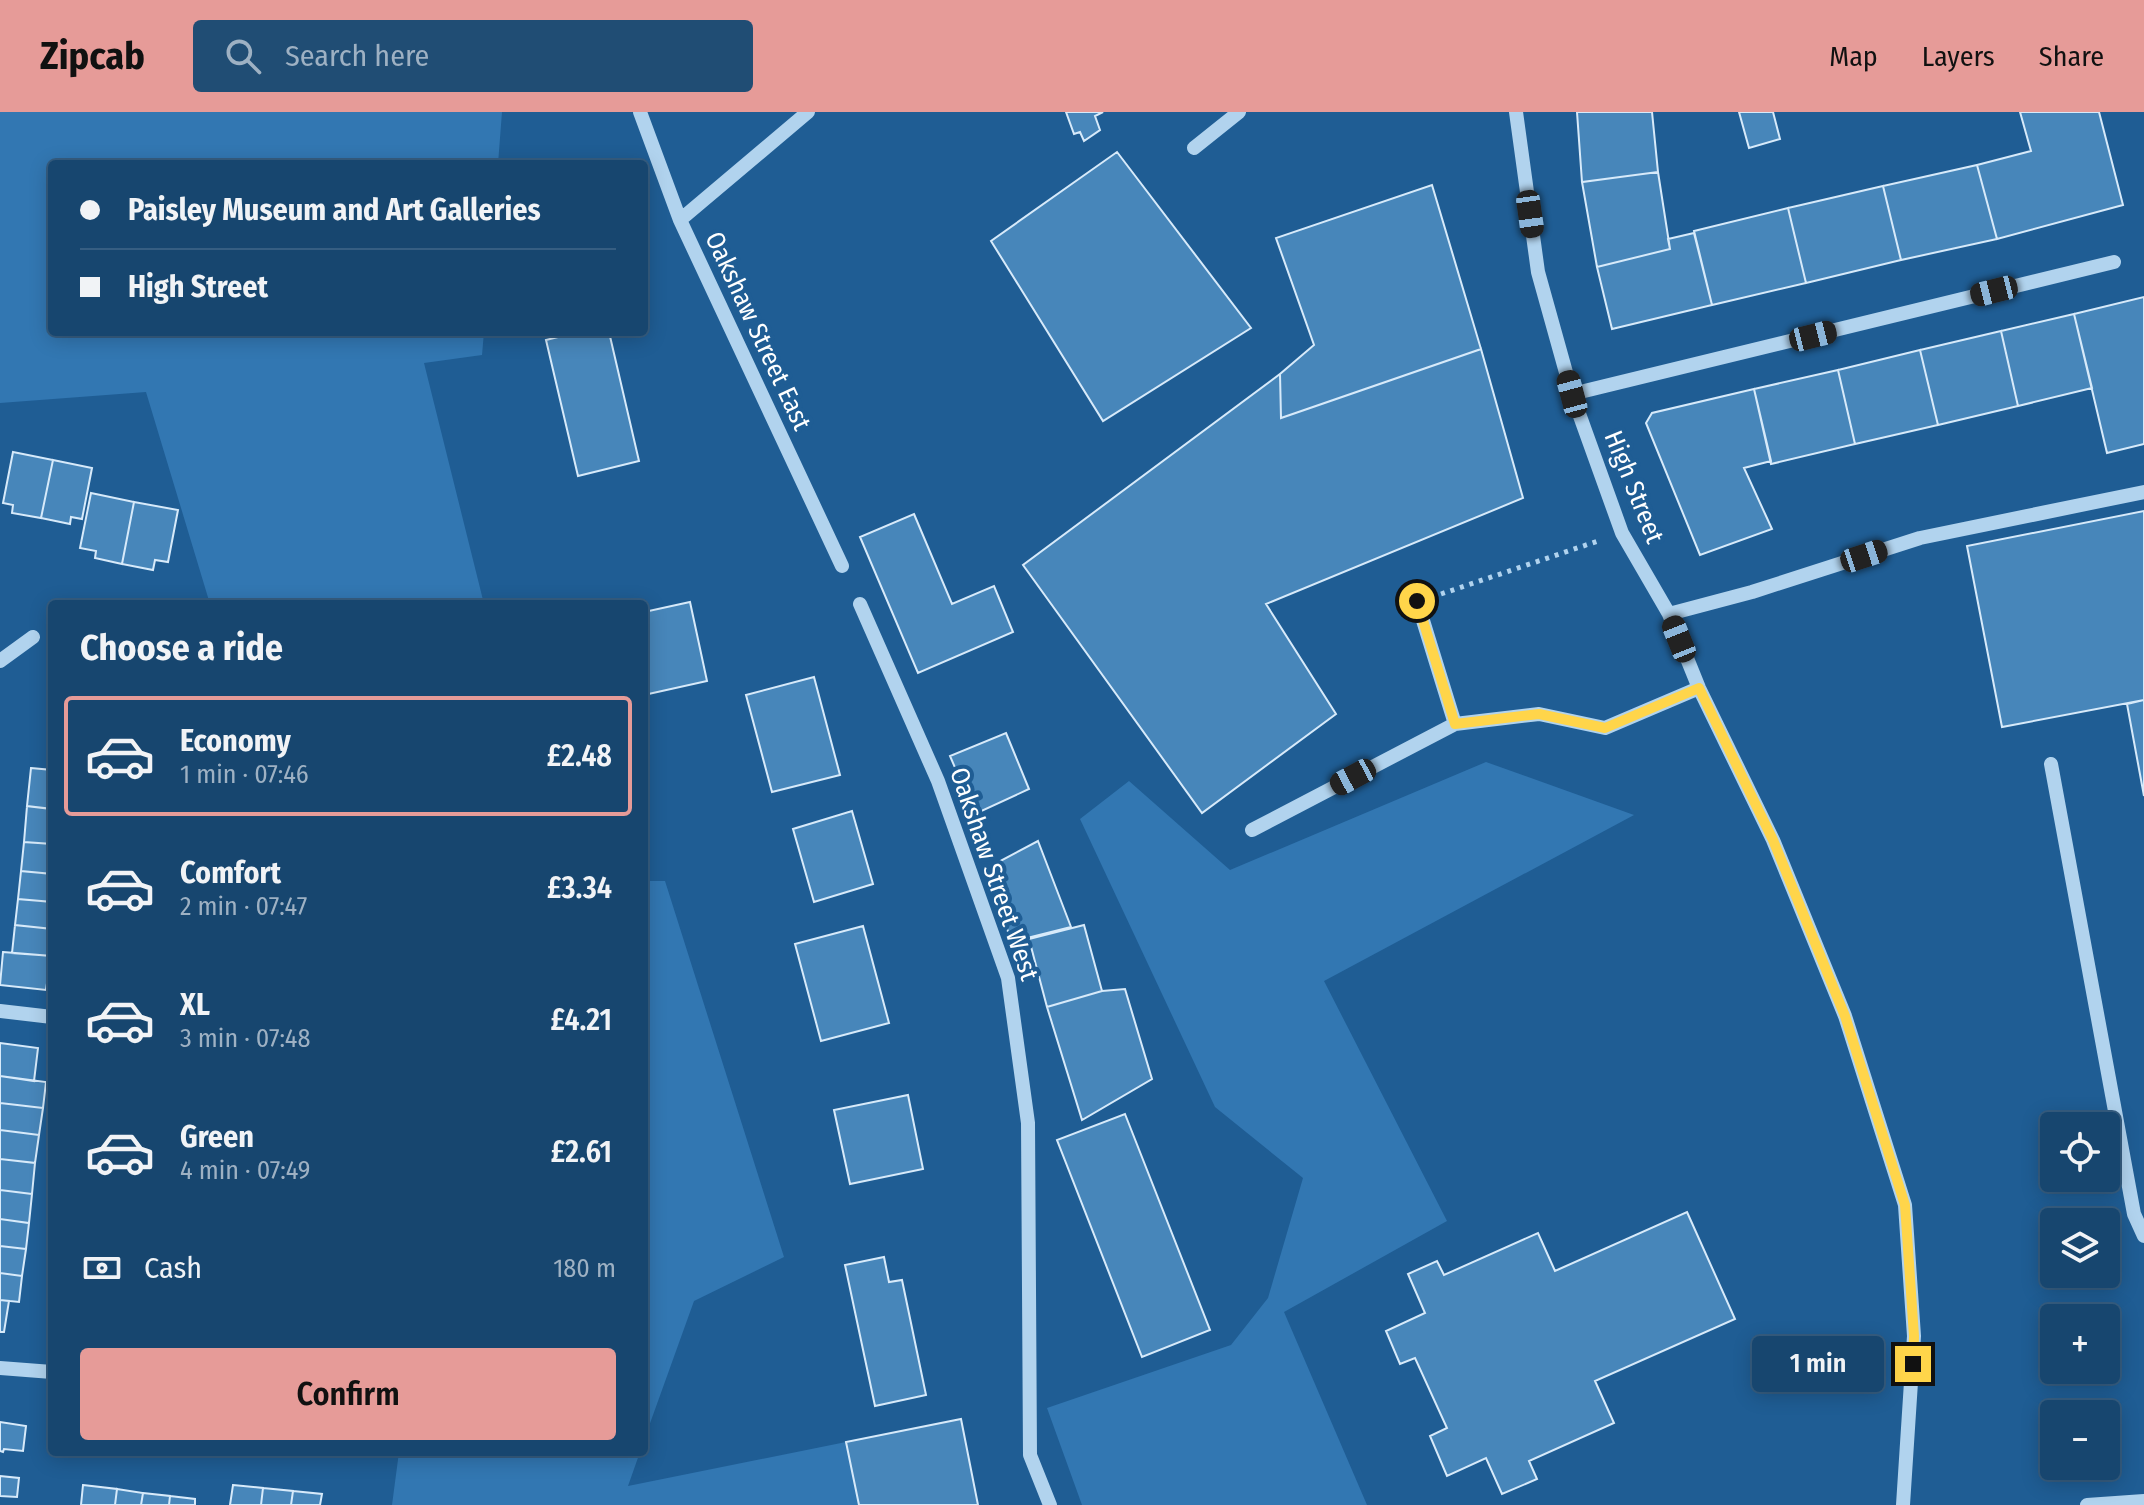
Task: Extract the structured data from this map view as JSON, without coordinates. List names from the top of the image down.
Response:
{
  "streets": {
    "street": ["Oakshaw Street East", "High Street", "Oakshaw Street West"]
  },
  "page": {
    "header": "Zipcab",
    "search": "Search here",
    "nav": ["Map", "Layers", "Share"],
    "banner": ["Paisley Museum and Art Galleries", "High Street"],
    "heading": "Choose a ride",
    "list": [
      {
        "name": "Economy",
        "note": "1 min · 07:46",
        "value": "£2.48"
      },
      {
        "name": "Comfort",
        "note": "2 min · 07:47",
        "value": "£3.34"
      },
      {
        "name": "XL",
        "note": "3 min · 07:48",
        "value": "£4.21"
      },
      {
        "name": "Green",
        "note": "4 min · 07:49",
        "value": "£2.61"
      }
    ],
    "map_buttons": ["+", "−"],
    "pay": ["Cash", "180 m"],
    "buttons": "Confirm",
    "bubble": "1 min"
  }
}
